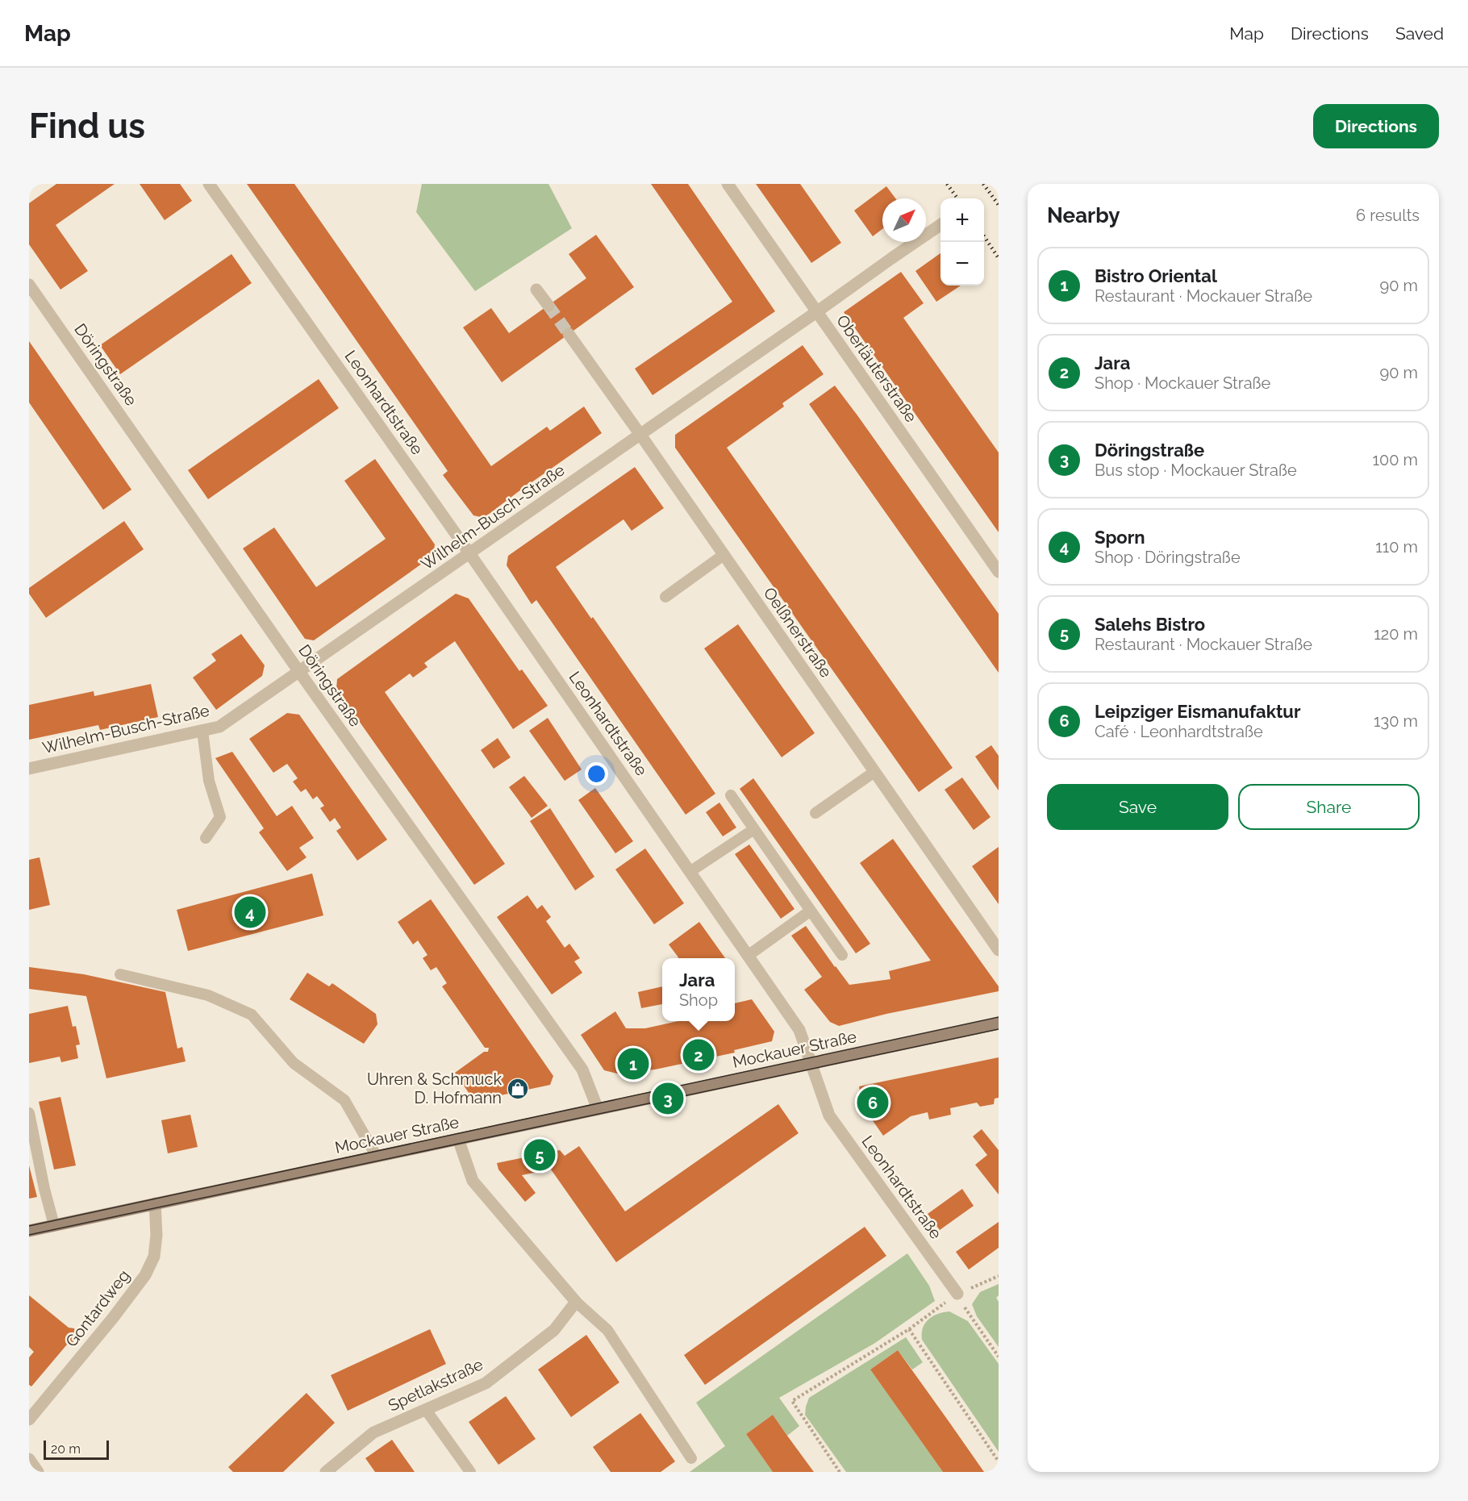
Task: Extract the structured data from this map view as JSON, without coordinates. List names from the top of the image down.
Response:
{
  "streets": {
    "main road": ["Mockauer Straße"],
    "street": [
      "Döringstraße",
      "Oberläuterstraße",
      "Leonhardtstraße",
      "Wilhelm-Busch-Straße",
      "Oelßnerstraße",
      "Gontardweg",
      "Spetlakstraße"
    ]
  },
  "crossings": [
    ["Döringstraße", "Wilhelm-Busch-Straße"],
    ["Döringstraße", "Mockauer Straße"],
    ["Oberläuterstraße", "Wilhelm-Busch-Straße"],
    ["Leonhardtstraße", "Wilhelm-Busch-Straße"],
    ["Leonhardtstraße", "Mockauer Straße"],
    ["Wilhelm-Busch-Straße", "Oelßnerstraße"],
    ["Mockauer Straße", "Gontardweg"]
  ],
  "places": {
    "shop": ["Uhren & Schmuck D. Hofmann"]
  },
  "scale_bar": "20 m",
  "north": "top right",
  "page": {
    "header": "Map",
    "nav": ["Map", "Directions", "Saved"],
    "buttons": [
      "Directions",
      ["Save", "Share"]
    ],
    "title": "Find us",
    "heading": ["Nearby", "6 results"],
    "map_buttons": ["+", "−"],
    "list": [
      {
        "mark": "1",
        "name": "Bistro Oriental",
        "note": "Restaurant · Mockauer Straße",
        "value": "90 m"
      },
      {
        "mark": "2",
        "name": "Jara",
        "note": "Shop · Mockauer Straße",
        "value": "90 m"
      },
      {
        "mark": "3",
        "name": "Döringstraße",
        "note": "Bus stop · Mockauer Straße",
        "value": "100 m"
      },
      {
        "mark": "4",
        "name": "Sporn",
        "note": "Shop · Döringstraße",
        "value": "110 m"
      },
      {
        "mark": "5",
        "name": "Salehs Bistro",
        "note": "Restaurant · Mockauer Straße",
        "value": "120 m"
      },
      {
        "mark": "6",
        "name": "Leipziger Eismanufaktur",
        "note": "Café · Leonhardtstraße",
        "value": "130 m"
      }
    ],
    "pins": [
      "4",
      "2",
      "1",
      "3",
      "6",
      "5"
    ],
    "popup": ["Jara", "Shop"],
    "scale": "20 m"
  }
}
